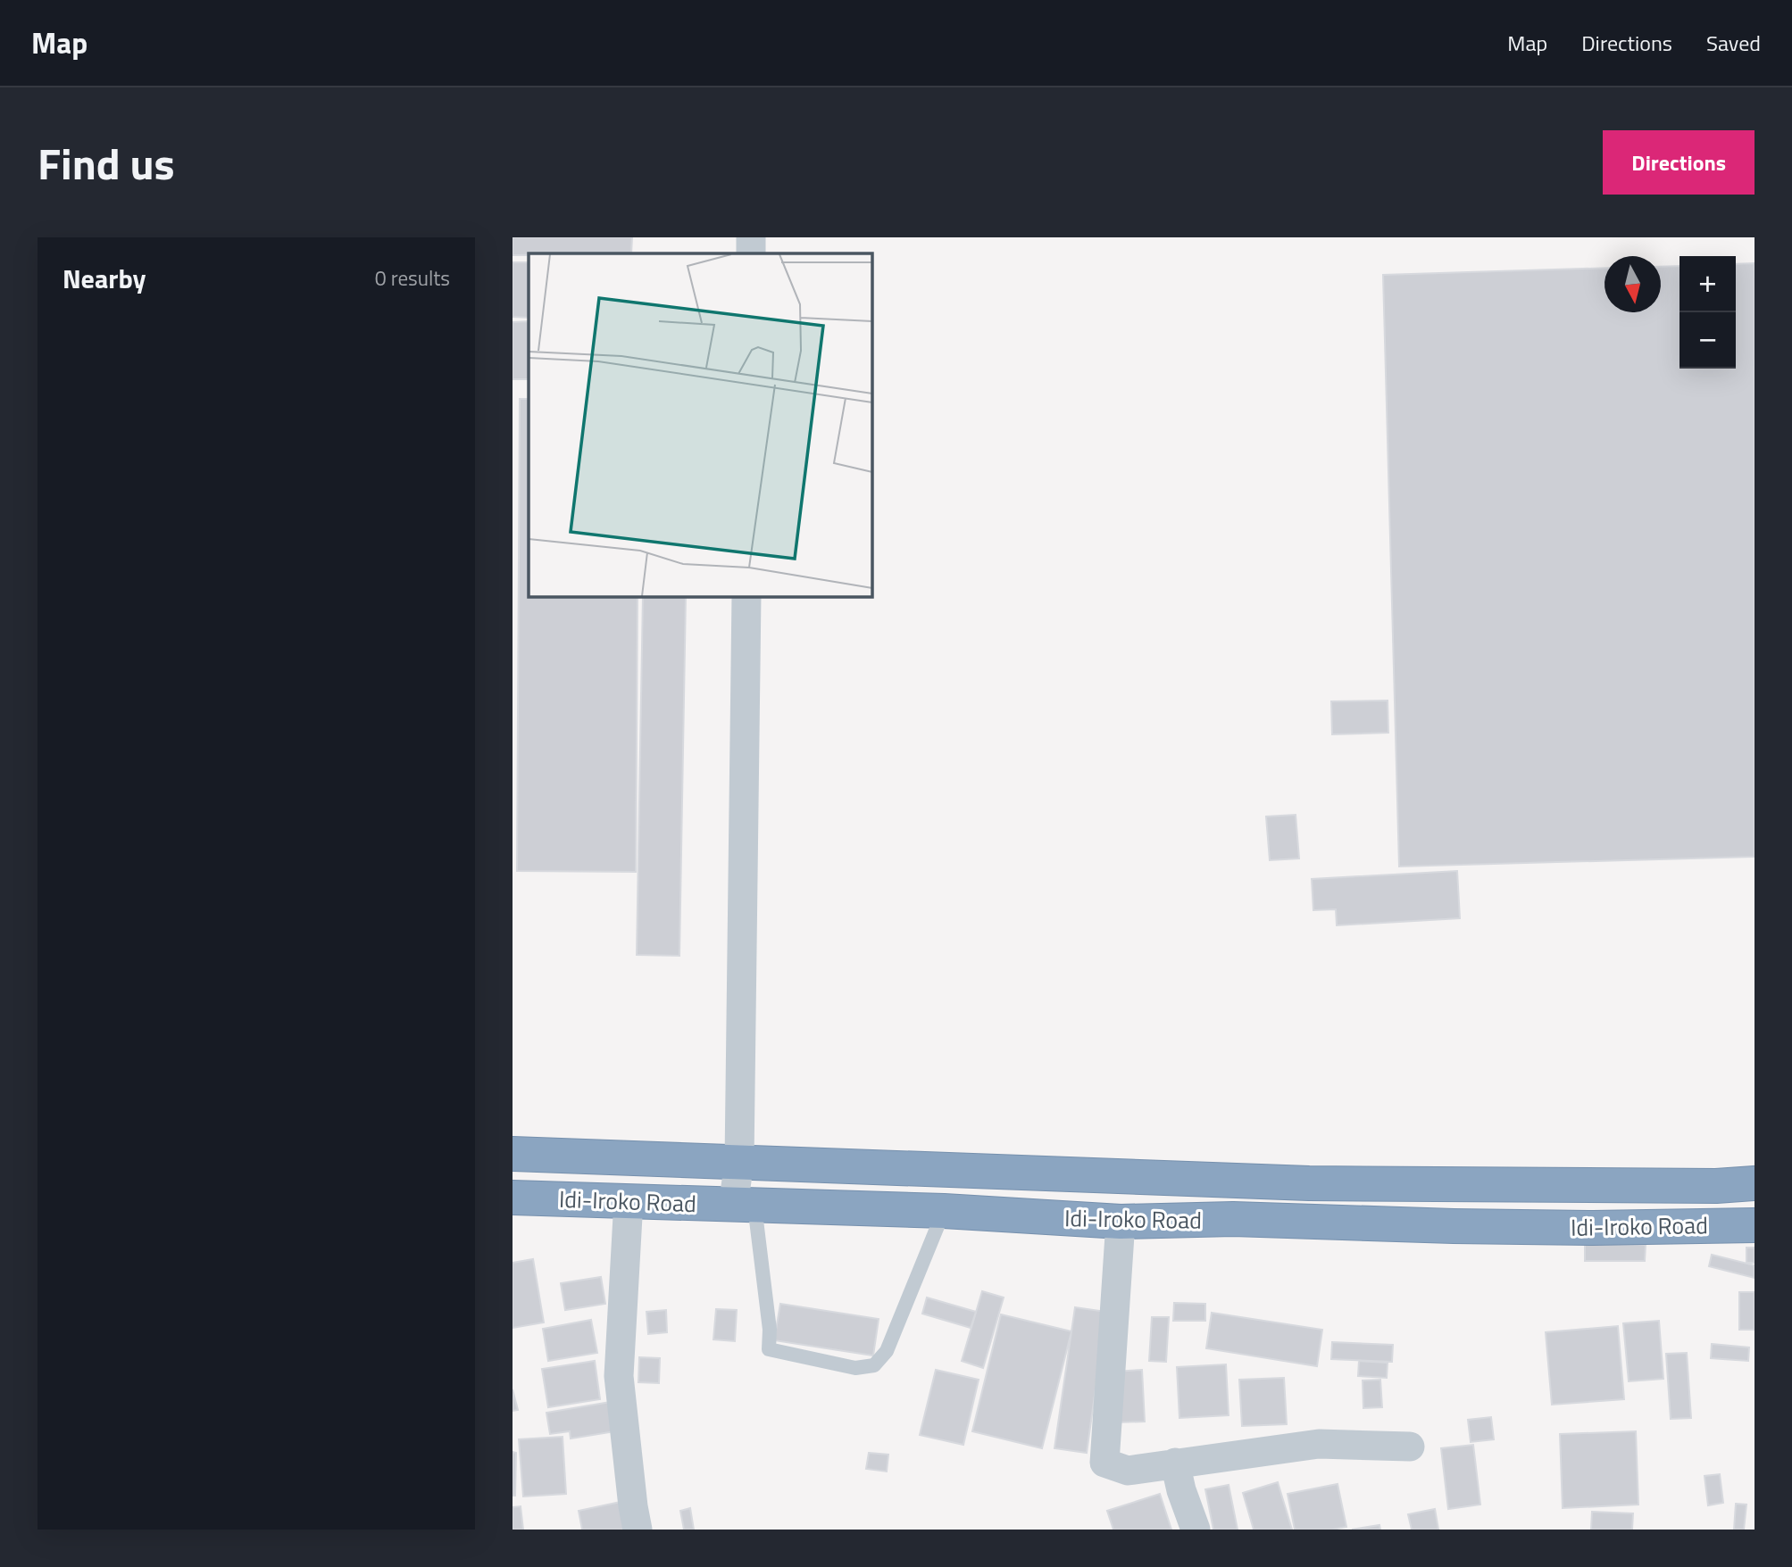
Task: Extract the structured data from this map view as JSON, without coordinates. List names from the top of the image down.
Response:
{
  "streets": {
    "highway": ["Idi-Iroko Road"]
  },
  "north": "bottom",
  "page": {
    "header": "Map",
    "nav": ["Map", "Directions", "Saved"],
    "title": "Find us",
    "buttons": "Directions",
    "heading": ["Nearby", "0 results"],
    "map_buttons": ["+", "−"]
  }
}
